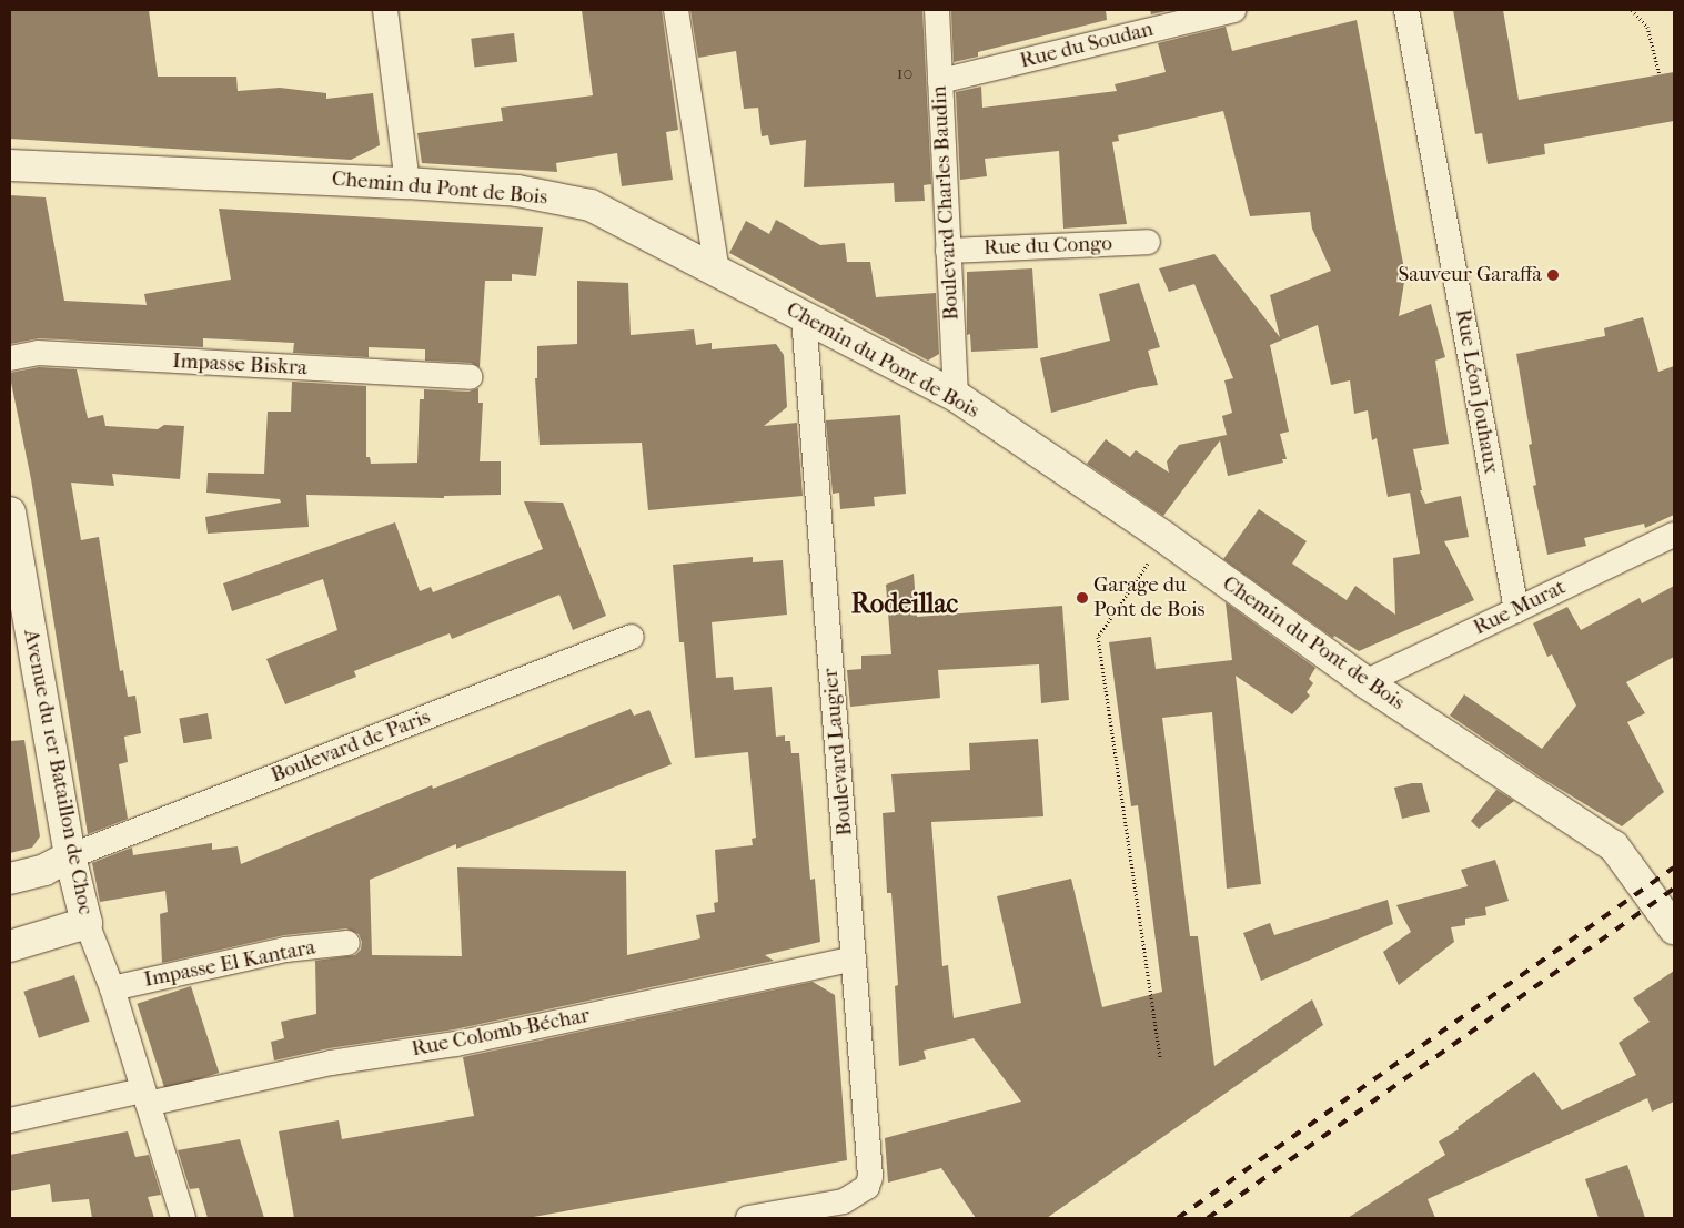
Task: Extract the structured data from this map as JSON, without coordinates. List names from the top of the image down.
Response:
{
  "streets": {
    "street": [
      "Rue du Soudan",
      "Chemin du Pont de Bois",
      "Boulevard Charles Baudin",
      "Rue du Congo",
      "Impasse Biskra",
      "Rue Léon Jouhaux",
      "Rue Murat",
      "Boulevard de Paris",
      "Boulevard Laugier",
      "Avenue du 1er Bataillon de Choc",
      "Impasse El Kantara",
      "Rue Colomb-Béchar"
    ]
  },
  "crossings": [
    ["Rue du Soudan", "Boulevard Charles Baudin"],
    ["Chemin du Pont de Bois", "Boulevard Charles Baudin"],
    ["Chemin du Pont de Bois", "Rue Murat"],
    ["Chemin du Pont de Bois", "Boulevard Laugier"],
    ["Boulevard Charles Baudin", "Rue du Congo"],
    ["Rue Léon Jouhaux", "Rue Murat"],
    ["Boulevard de Paris", "Avenue du 1er Bataillon de Choc"],
    ["Boulevard Laugier", "Rue Colomb-Béchar"],
    ["Avenue du 1er Bataillon de Choc", "Impasse El Kantara"],
    ["Avenue du 1er Bataillon de Choc", "Rue Colomb-Béchar"]
  ],
  "districts": ["Rodeillac"],
  "places": ["Sauveur Garaffa", "Garage du Pont de Bois"],
  "house_numbers": ["10"]
}
